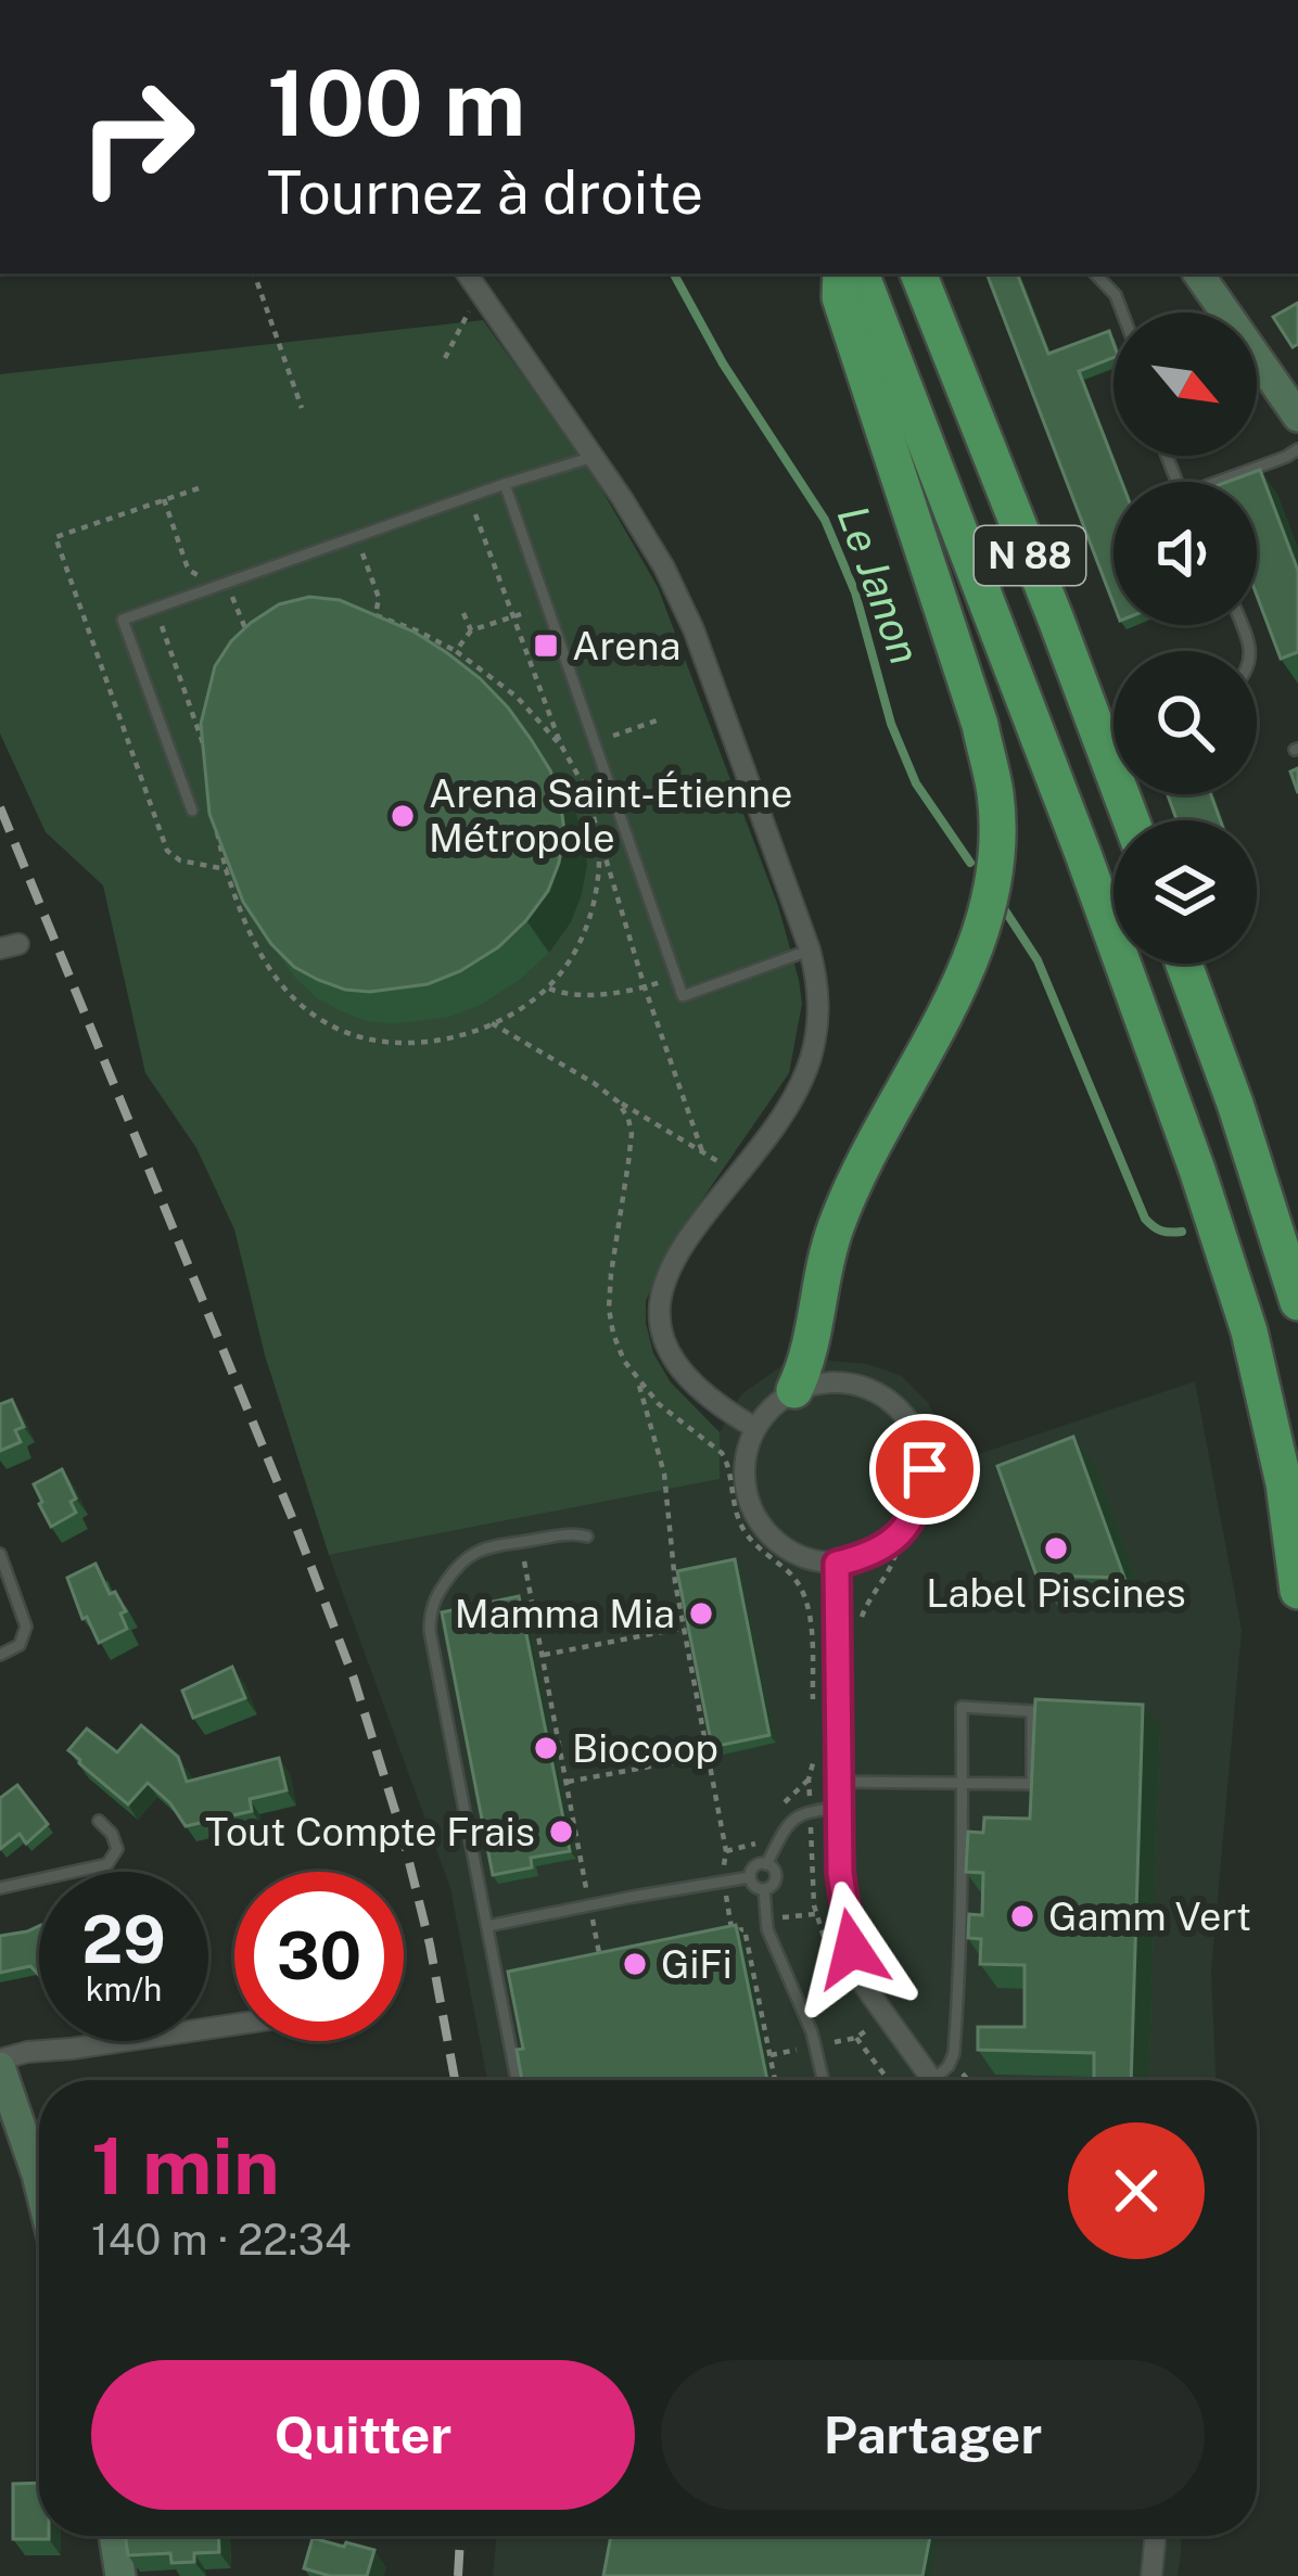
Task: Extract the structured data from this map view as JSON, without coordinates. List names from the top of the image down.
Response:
{
  "streets": {
    "highway": ["N 88"]
  },
  "water": ["Le Janon"],
  "places": {
    "transit": ["Arena"],
    "other": [
      "Arena Saint-Étienne Métropole",
      "Label Piscines",
      "Mamma Mia",
      "Biocoop",
      "Tout Compte Frais",
      "Gamm Vert",
      "GiFi"
    ]
  },
  "north": "bottom right",
  "page": {
    "turn": ["100 m", "Tournez à droite"],
    "speed": "29 km/h",
    "limit": "30",
    "heading": ["1 min", "140 m · 22:34"],
    "buttons": ["Quitter", "Partager"]
  }
}
